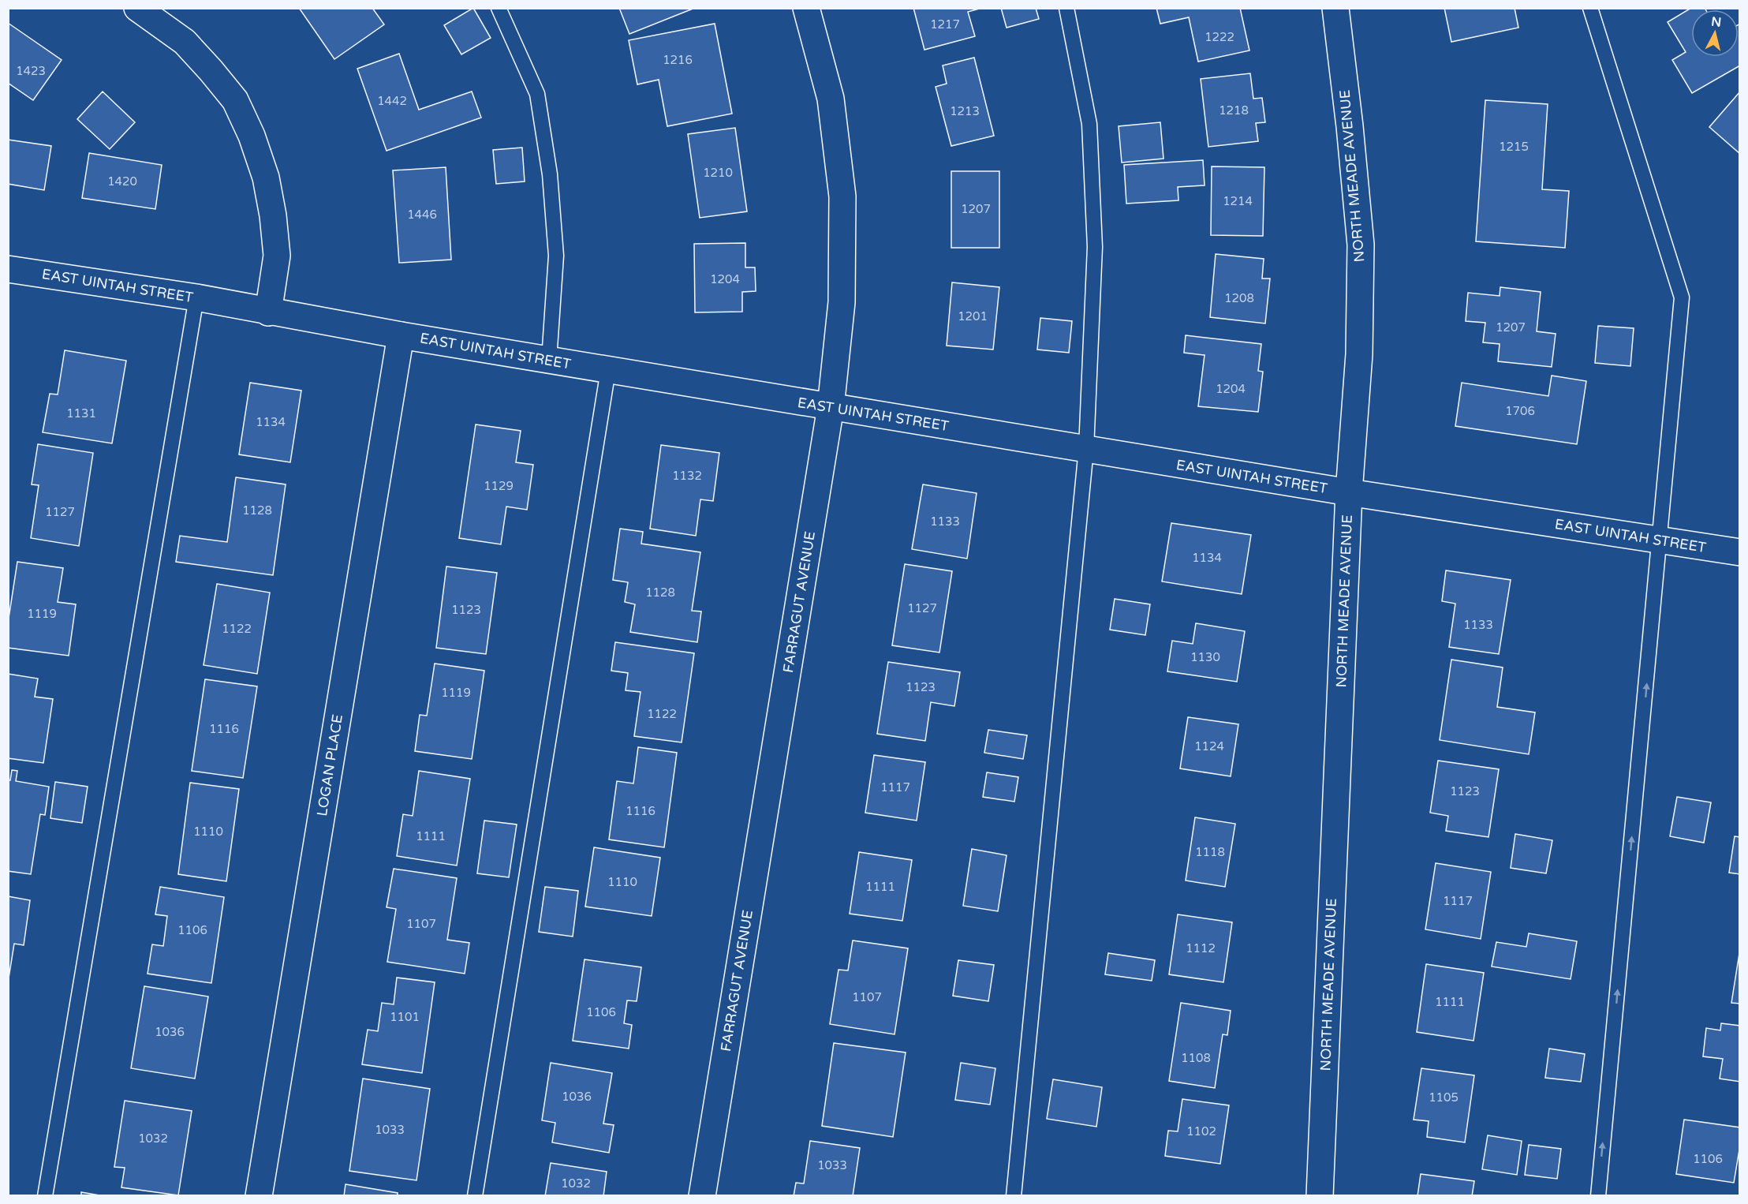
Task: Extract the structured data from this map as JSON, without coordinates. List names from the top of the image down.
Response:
{
  "streets": {
    "street": [
      "NORTH MEADE AVENUE",
      "EAST UINTAH STREET",
      "FARRAGUT AVENUE",
      "LOGAN PLACE"
    ]
  },
  "crossings": [
    ["NORTH MEADE AVENUE", "EAST UINTAH STREET"],
    ["EAST UINTAH STREET", "FARRAGUT AVENUE"],
    ["EAST UINTAH STREET", "LOGAN PLACE"]
  ],
  "house_numbers": [
    "1217",
    "1222",
    "1216",
    "1423",
    "1442",
    "1218",
    "1213",
    "1215",
    "1210",
    "1420",
    "1214",
    "1207",
    "1446",
    "1204",
    "1208",
    "1201",
    "1207",
    "1204",
    "1706",
    "1131",
    "1134",
    "1132",
    "1129",
    "1128",
    "1127",
    "1133",
    "1134",
    "1128",
    "1127",
    "1123",
    "1119",
    "1133",
    "1122",
    "1130",
    "1123",
    "1119",
    "1122",
    "1116",
    "1124",
    "1117",
    "1123",
    "1116",
    "1110",
    "1111",
    "1118",
    "1110",
    "1111",
    "1117",
    "1107",
    "1106",
    "1112",
    "1107",
    "1111",
    "1106",
    "1101",
    "1036",
    "1108",
    "1036",
    "1105",
    "1033",
    "1102",
    "1032",
    "1106",
    "1033",
    "1032"
  ],
  "north": "top"
}
